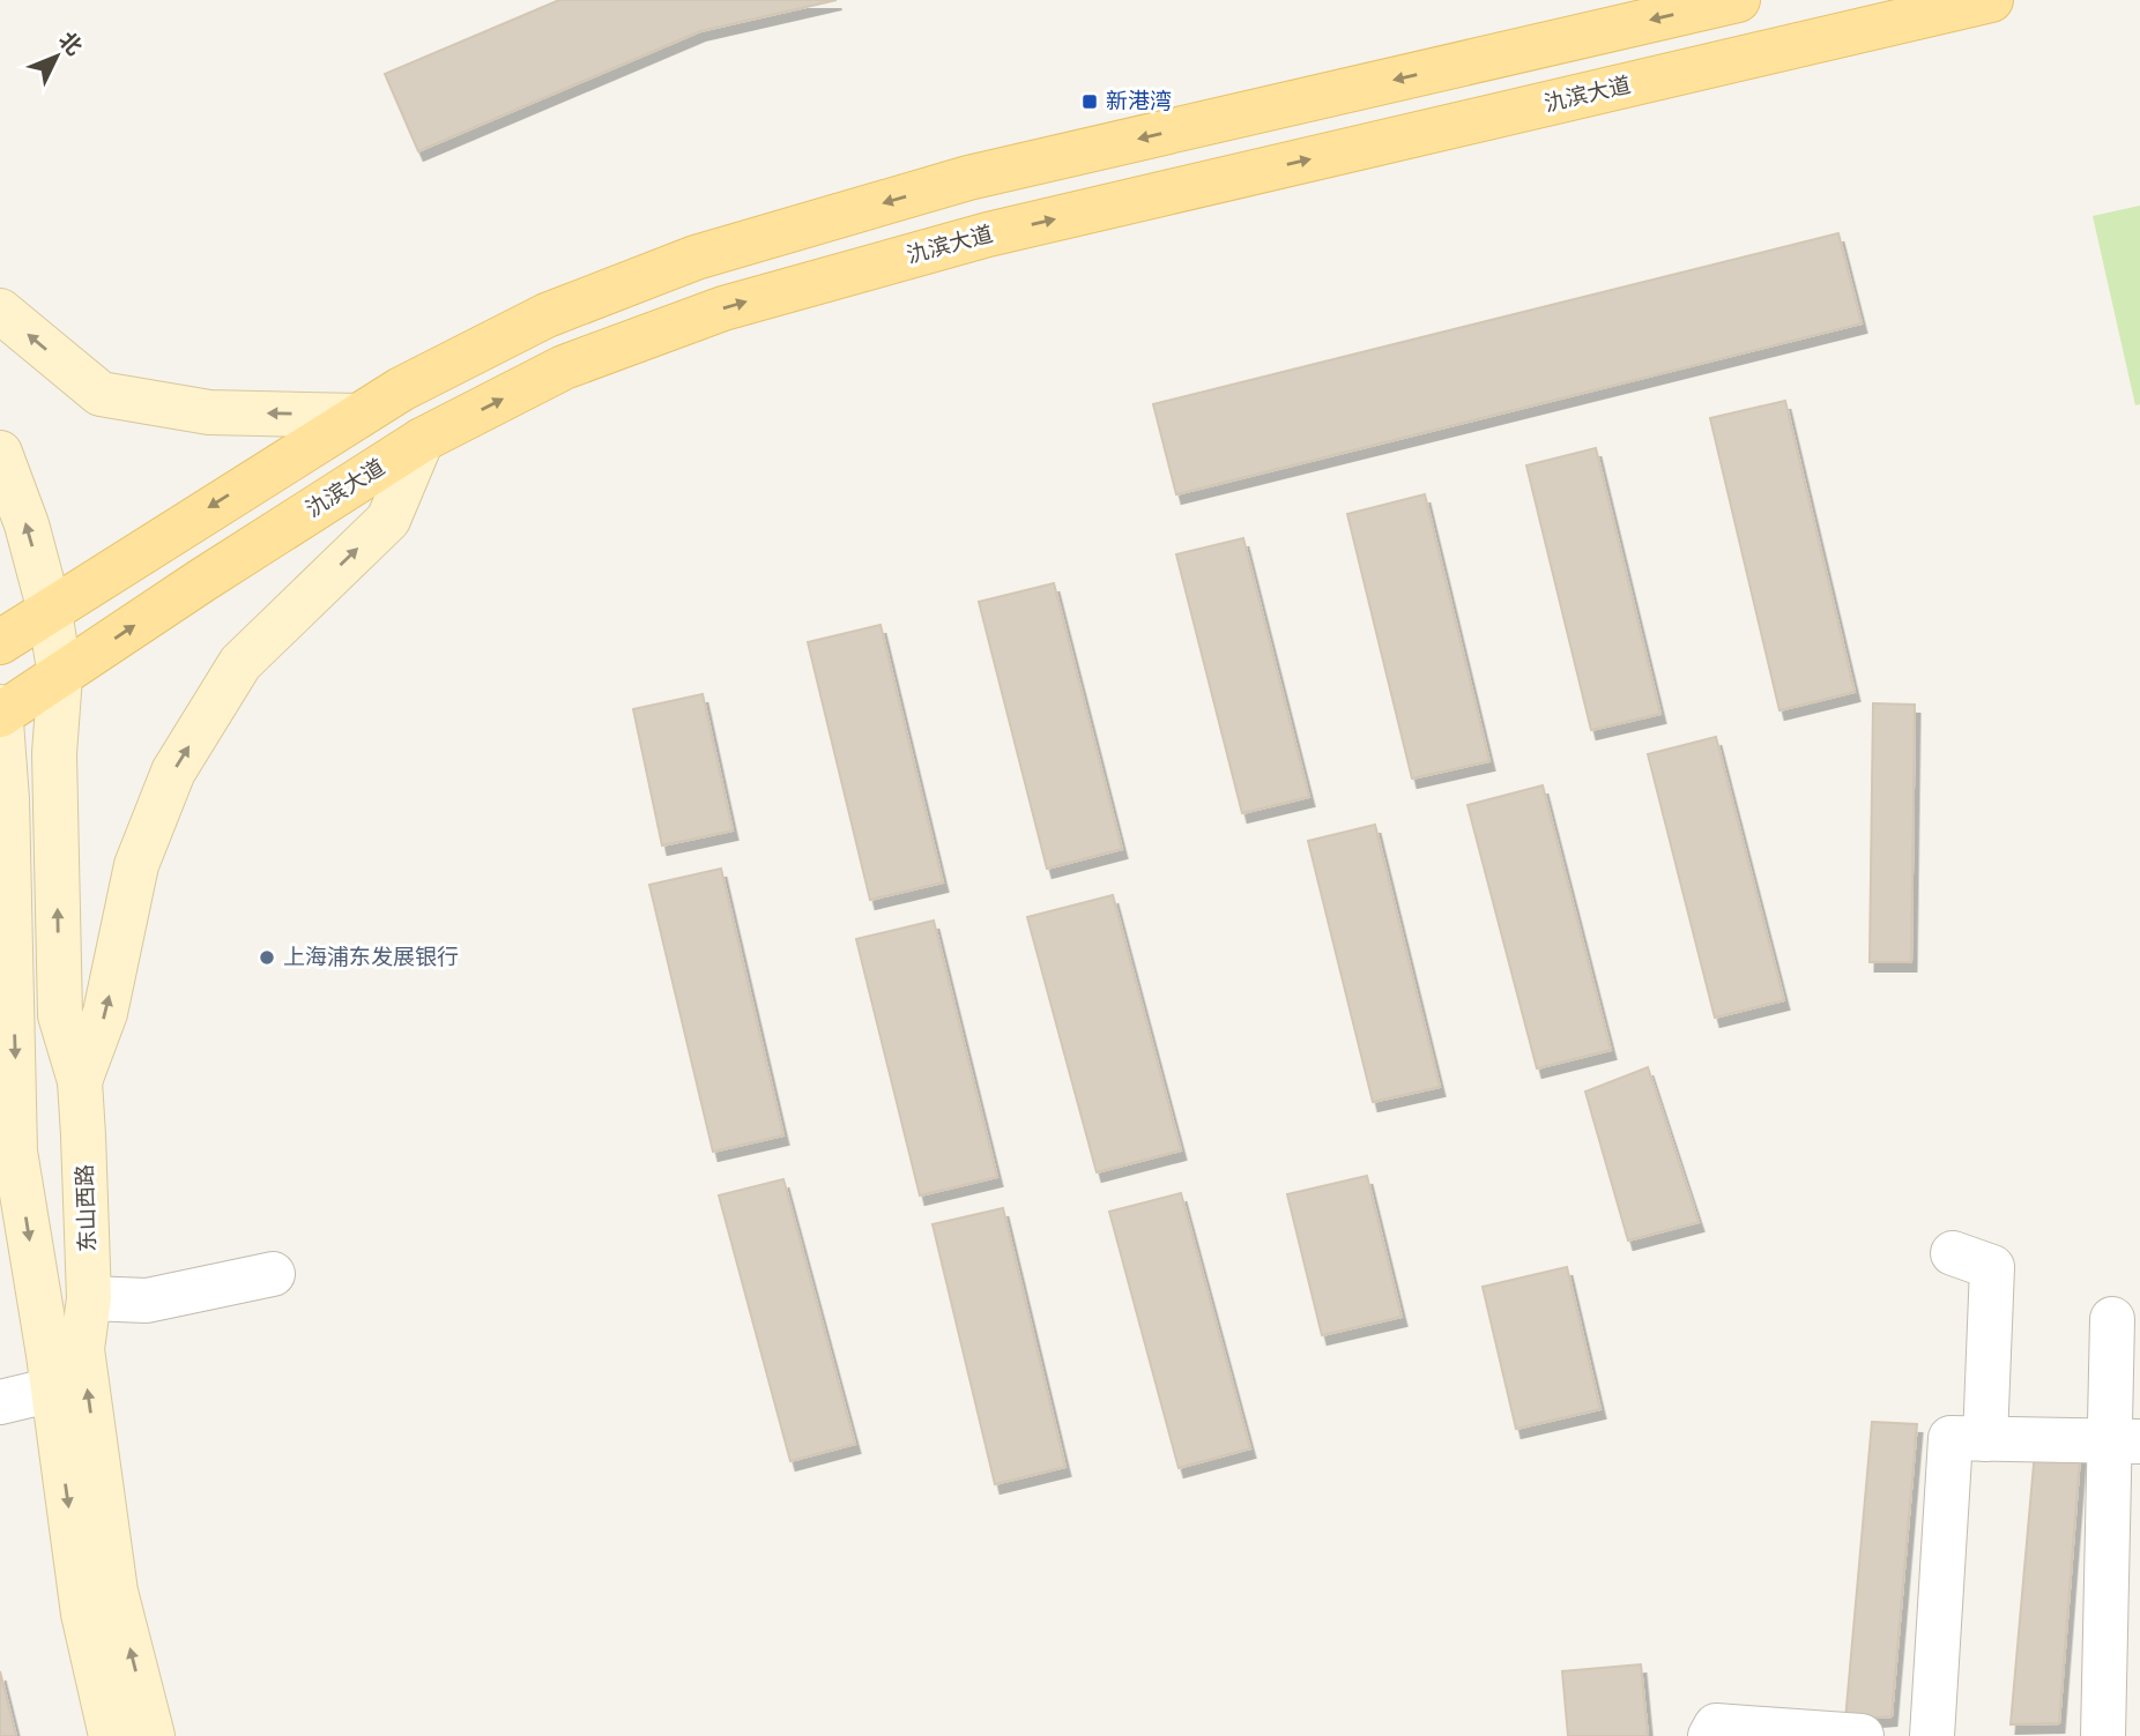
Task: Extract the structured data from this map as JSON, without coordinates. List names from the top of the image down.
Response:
{
  "streets": {
    "main road": ["氿滨大道", "东山西路"]
  },
  "crossings": [
    ["氿滨大道", "东山西路"]
  ],
  "places": {
    "transit": ["新港湾"],
    "other": ["上海浦东发展银行"]
  },
  "north": "top right"
}
